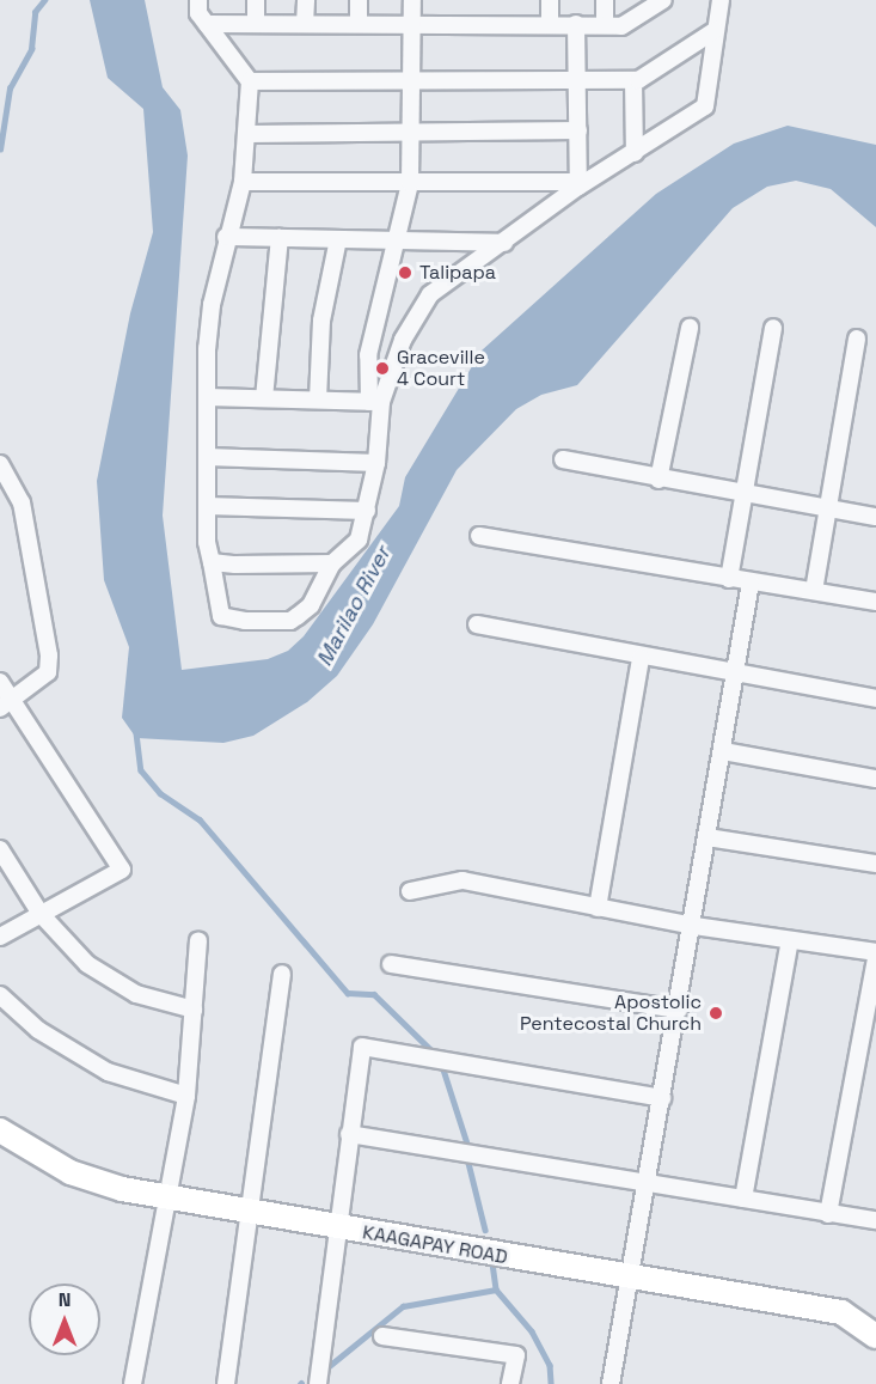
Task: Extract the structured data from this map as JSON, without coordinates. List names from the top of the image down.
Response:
{
  "streets": {
    "street": ["KAAGAPAY ROAD"]
  },
  "water": ["Marilao River"],
  "places": ["Talipapa", "Graceville 4 Court", "Apostolic Pentecostal Church"],
  "north": "top"
}
